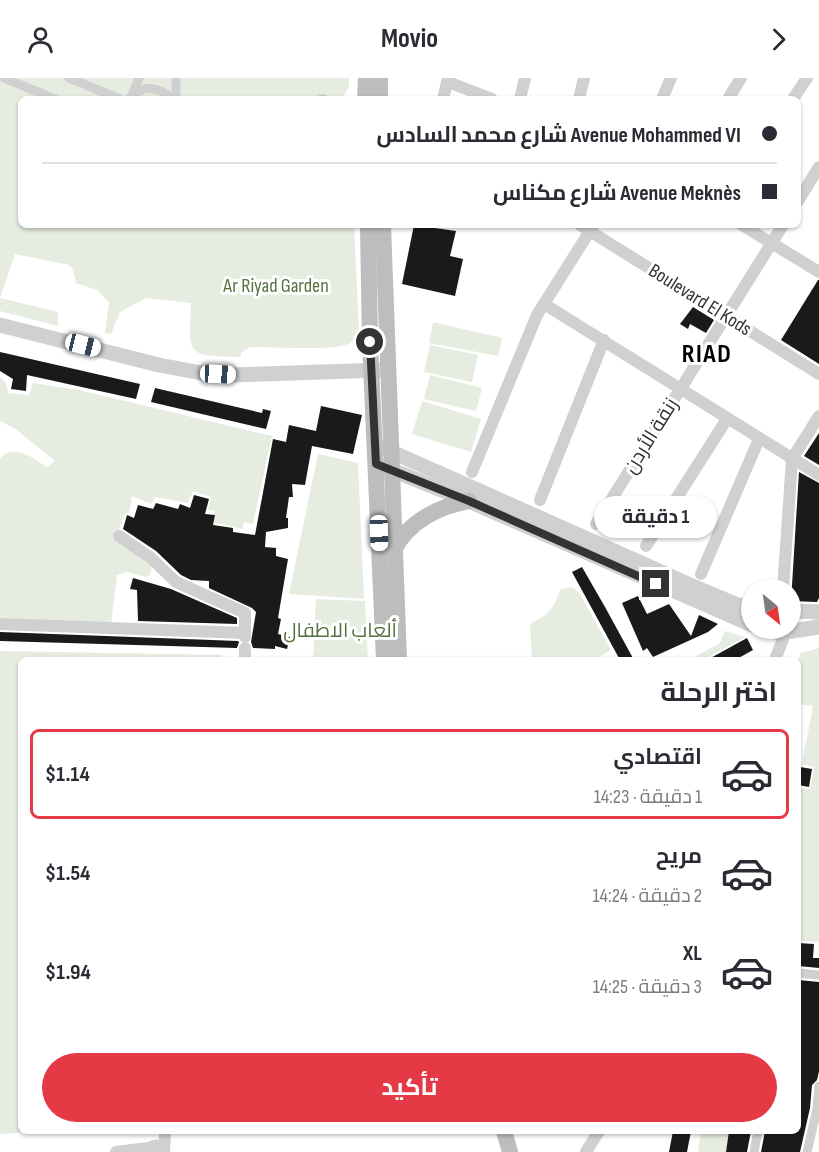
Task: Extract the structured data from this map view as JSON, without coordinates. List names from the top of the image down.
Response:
{
  "streets": {
    "street": ["Boulevard El Kods", "زنقة الأردن"]
  },
  "crossings": [
    ["Boulevard El Kods", "زنقة الأردن"]
  ],
  "districts": ["RIAD"],
  "parks": ["Ar Riyad Garden", "ألعاب الاطفال"],
  "north": "bottom right",
  "page": {
    "header": "Movio",
    "banner": ["Avenue Mohammed VI شارع محمد السادس", "Avenue Meknès شارع مكناس"],
    "bubble": "1 دقيقة",
    "heading": "اختر الرحلة",
    "list": [
      {
        "name": "اقتصادي",
        "note": "1 دقيقة · 14:23",
        "value": "$1.14"
      },
      {
        "name": "مريح",
        "note": "2 دقيقة · 14:24",
        "value": "$1.54"
      },
      {
        "name": "XL",
        "note": "3 دقيقة · 14:25",
        "value": "$1.94"
      }
    ],
    "buttons": "تأكيد"
  }
}
